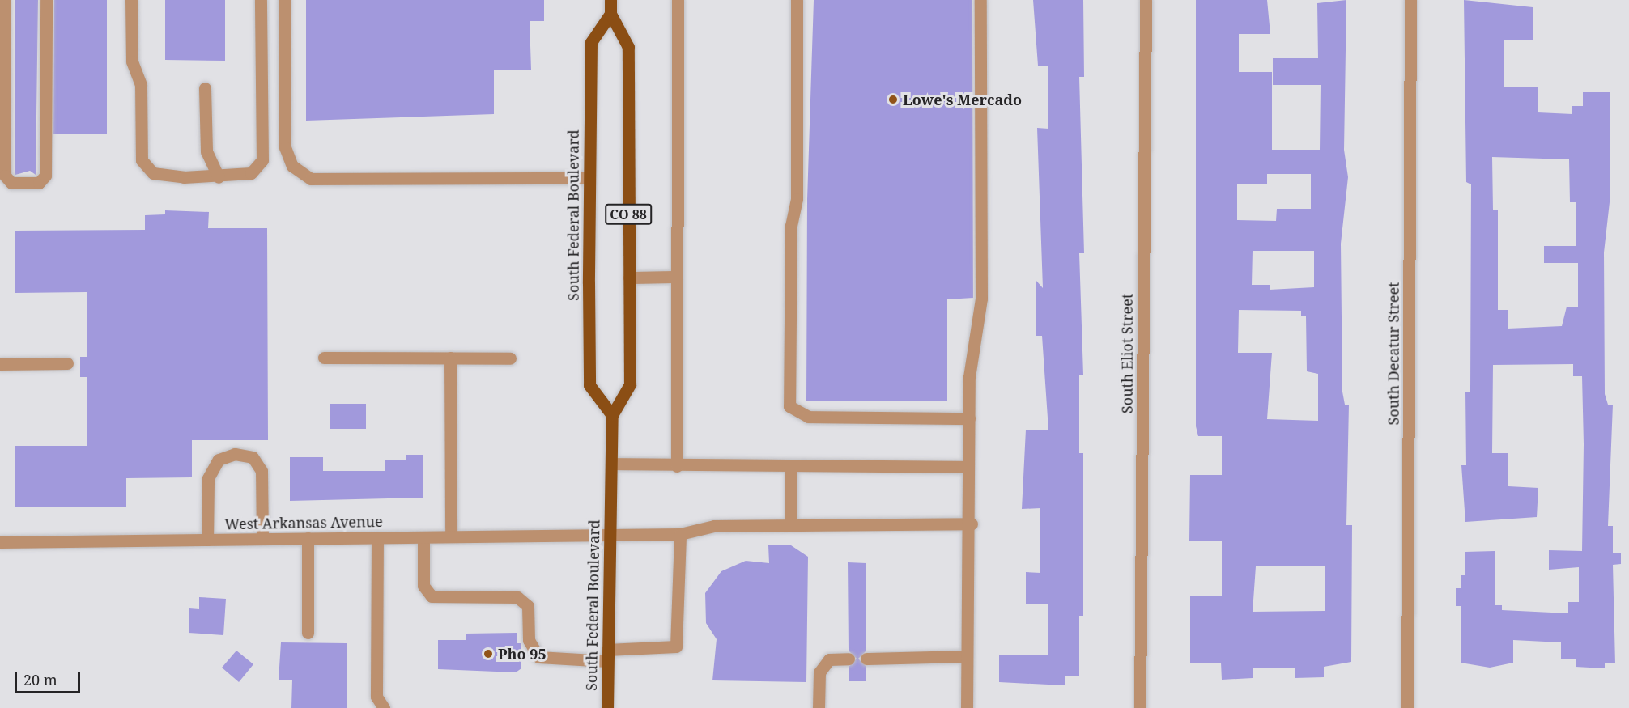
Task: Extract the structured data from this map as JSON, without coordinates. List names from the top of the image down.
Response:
{
  "streets": {
    "main road": ["CO 88", "South Federal Boulevard"],
    "street": ["South Eliot Street", "South Decatur Street", "West Arkansas Avenue"]
  },
  "crossings": [
    ["South Federal Boulevard", "West Arkansas Avenue"]
  ],
  "places": ["Lowe's Mercado", "Pho 95"],
  "scale_bar": "20 m"
}
